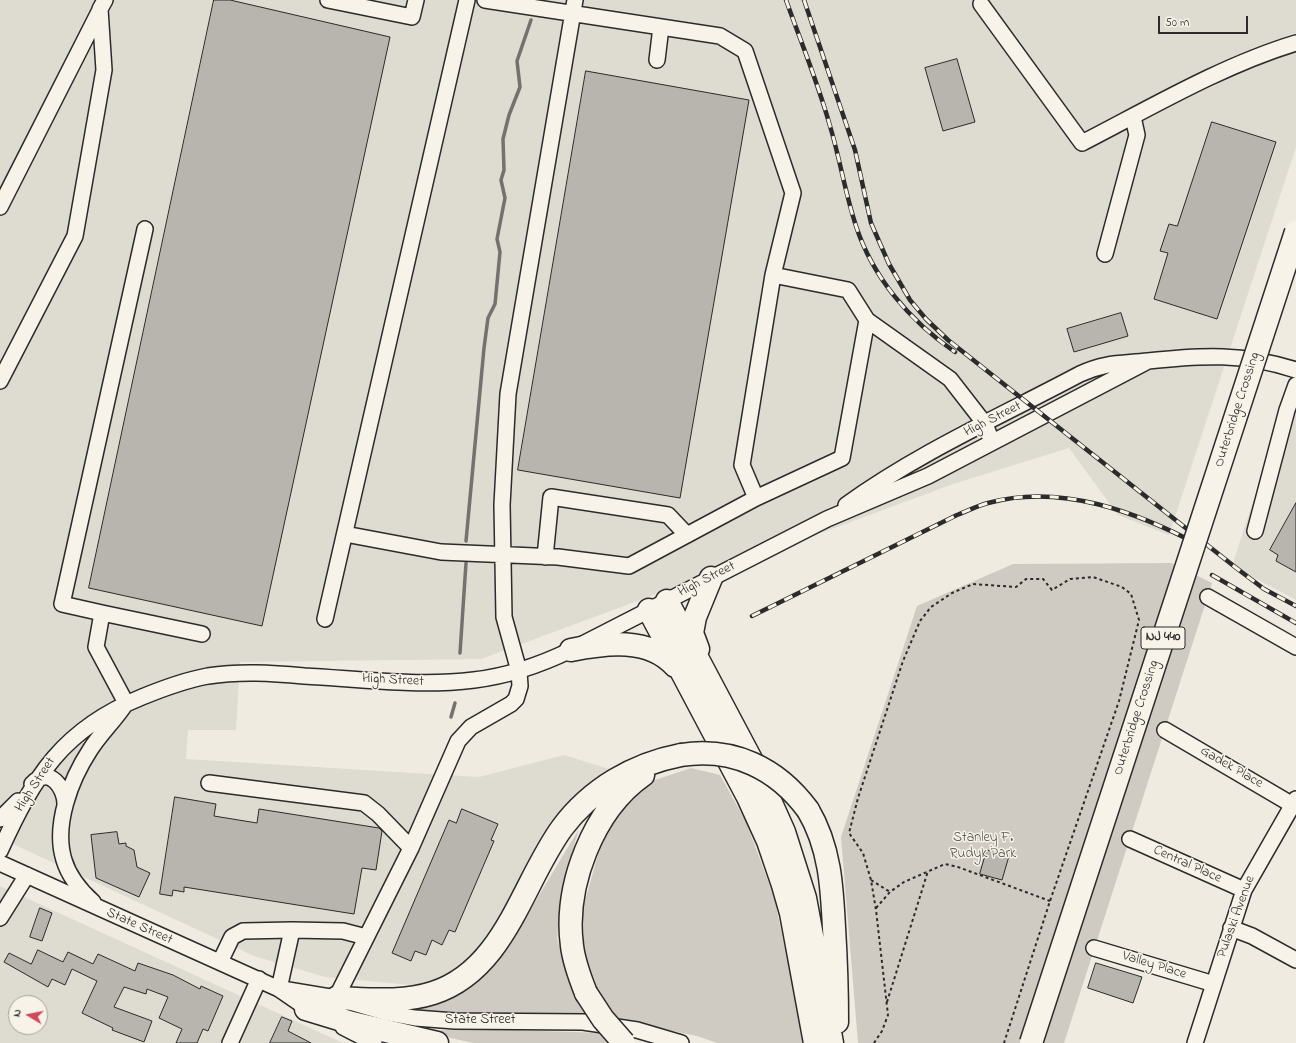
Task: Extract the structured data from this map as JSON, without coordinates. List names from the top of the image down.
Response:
{
  "streets": {
    "highway": ["Outerbridge Crossing", "NJ 440"],
    "street": [
      "High Street",
      "Gadek Place",
      "Central Place",
      "Pulaski Avenue",
      "State Street",
      "Valley Place"
    ]
  },
  "crossings": [
    ["Gadek Place", "Pulaski Avenue"],
    ["Central Place", "Pulaski Avenue"],
    ["Pulaski Avenue", "Valley Place"]
  ],
  "parks": ["Stanley F. Rudyk Park"],
  "scale_bar": "50 m",
  "north": "left"
}
